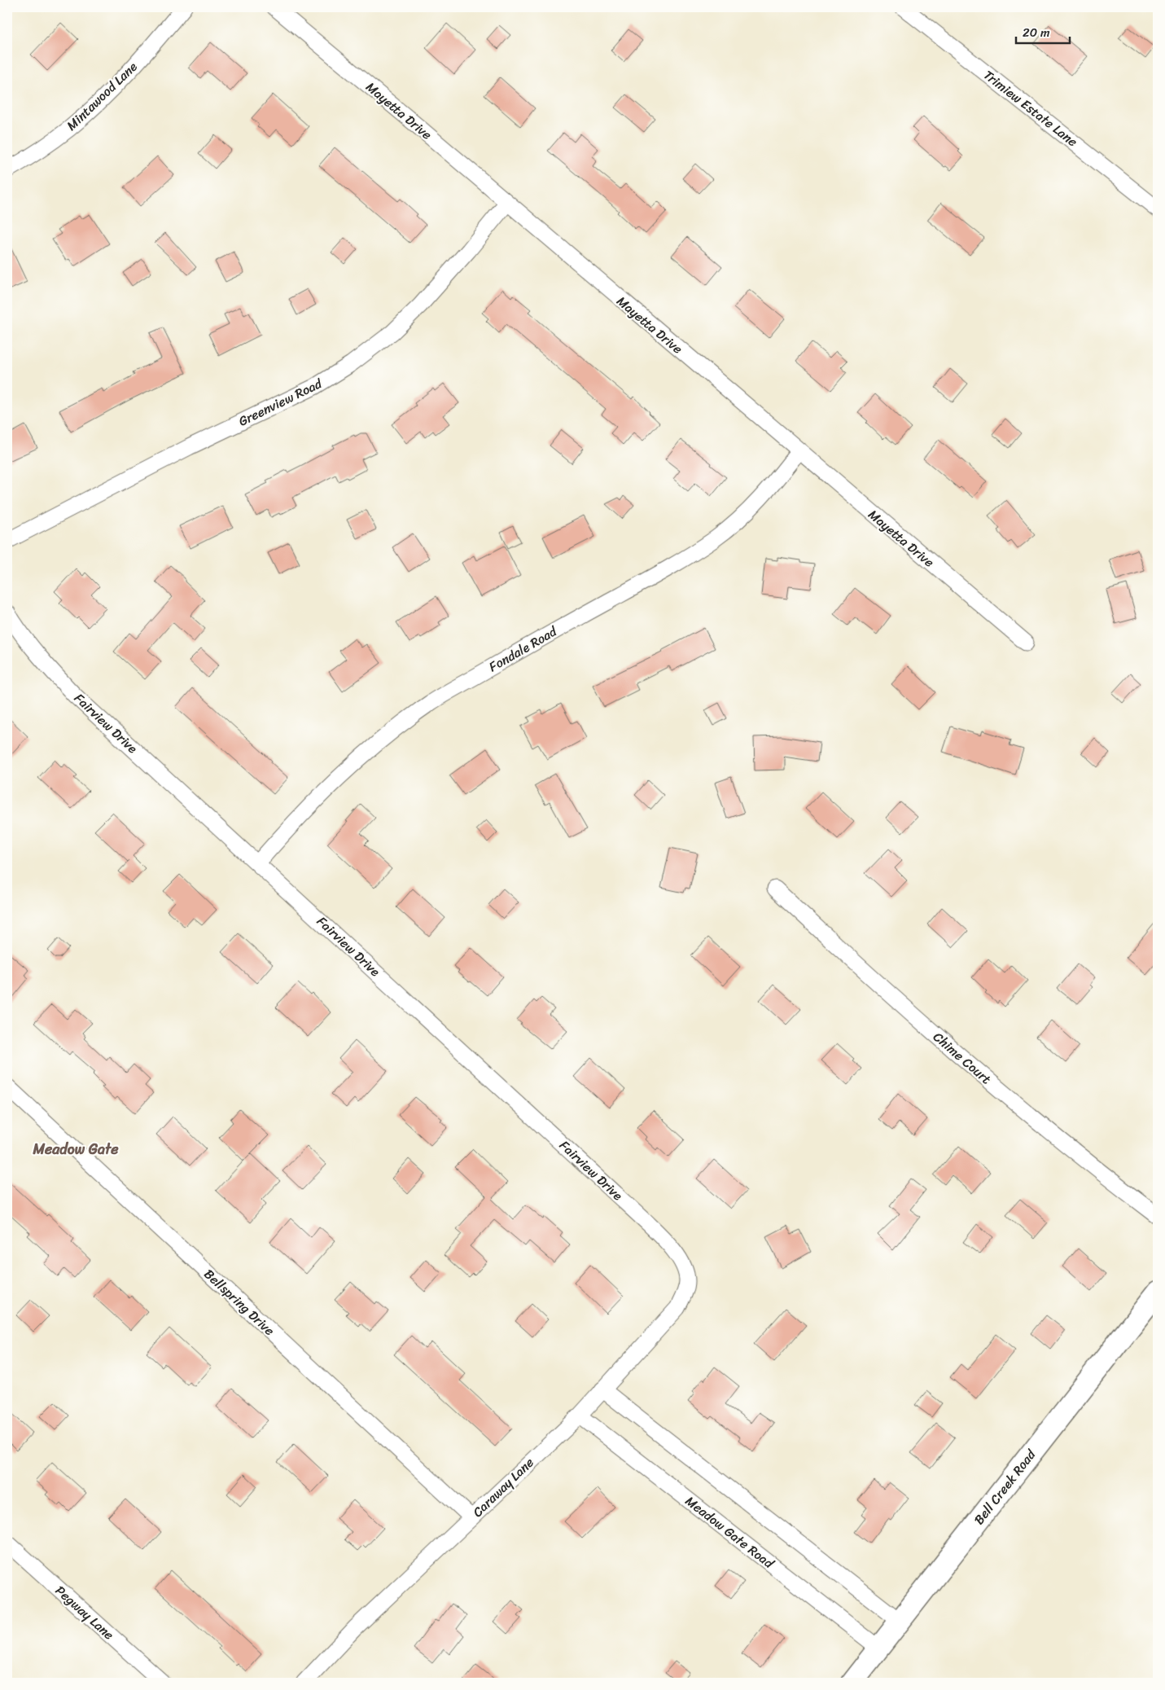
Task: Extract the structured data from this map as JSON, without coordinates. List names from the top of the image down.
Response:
{
  "streets": {
    "street": [
      "Mintawood Lane",
      "Trimiew Estate Lane",
      "Mayetta Drive",
      "Greenview Road",
      "Fondale Road",
      "Fairview Drive",
      "Chime Court",
      "Bellspring Drive",
      "Caraway Lane",
      "Bell Creek Road",
      "Meadow Gate Road",
      "Pegway Lane"
    ]
  },
  "crossings": [
    ["Mayetta Drive", "Greenview Road"],
    ["Mayetta Drive", "Fondale Road"],
    ["Fondale Road", "Fairview Drive"],
    ["Fairview Drive", "Caraway Lane"],
    ["Bellspring Drive", "Caraway Lane"],
    ["Caraway Lane", "Meadow Gate Road"],
    ["Bell Creek Road", "Meadow Gate Road"]
  ],
  "districts": ["Meadow Gate"],
  "scale_bar": "20 m"
}
